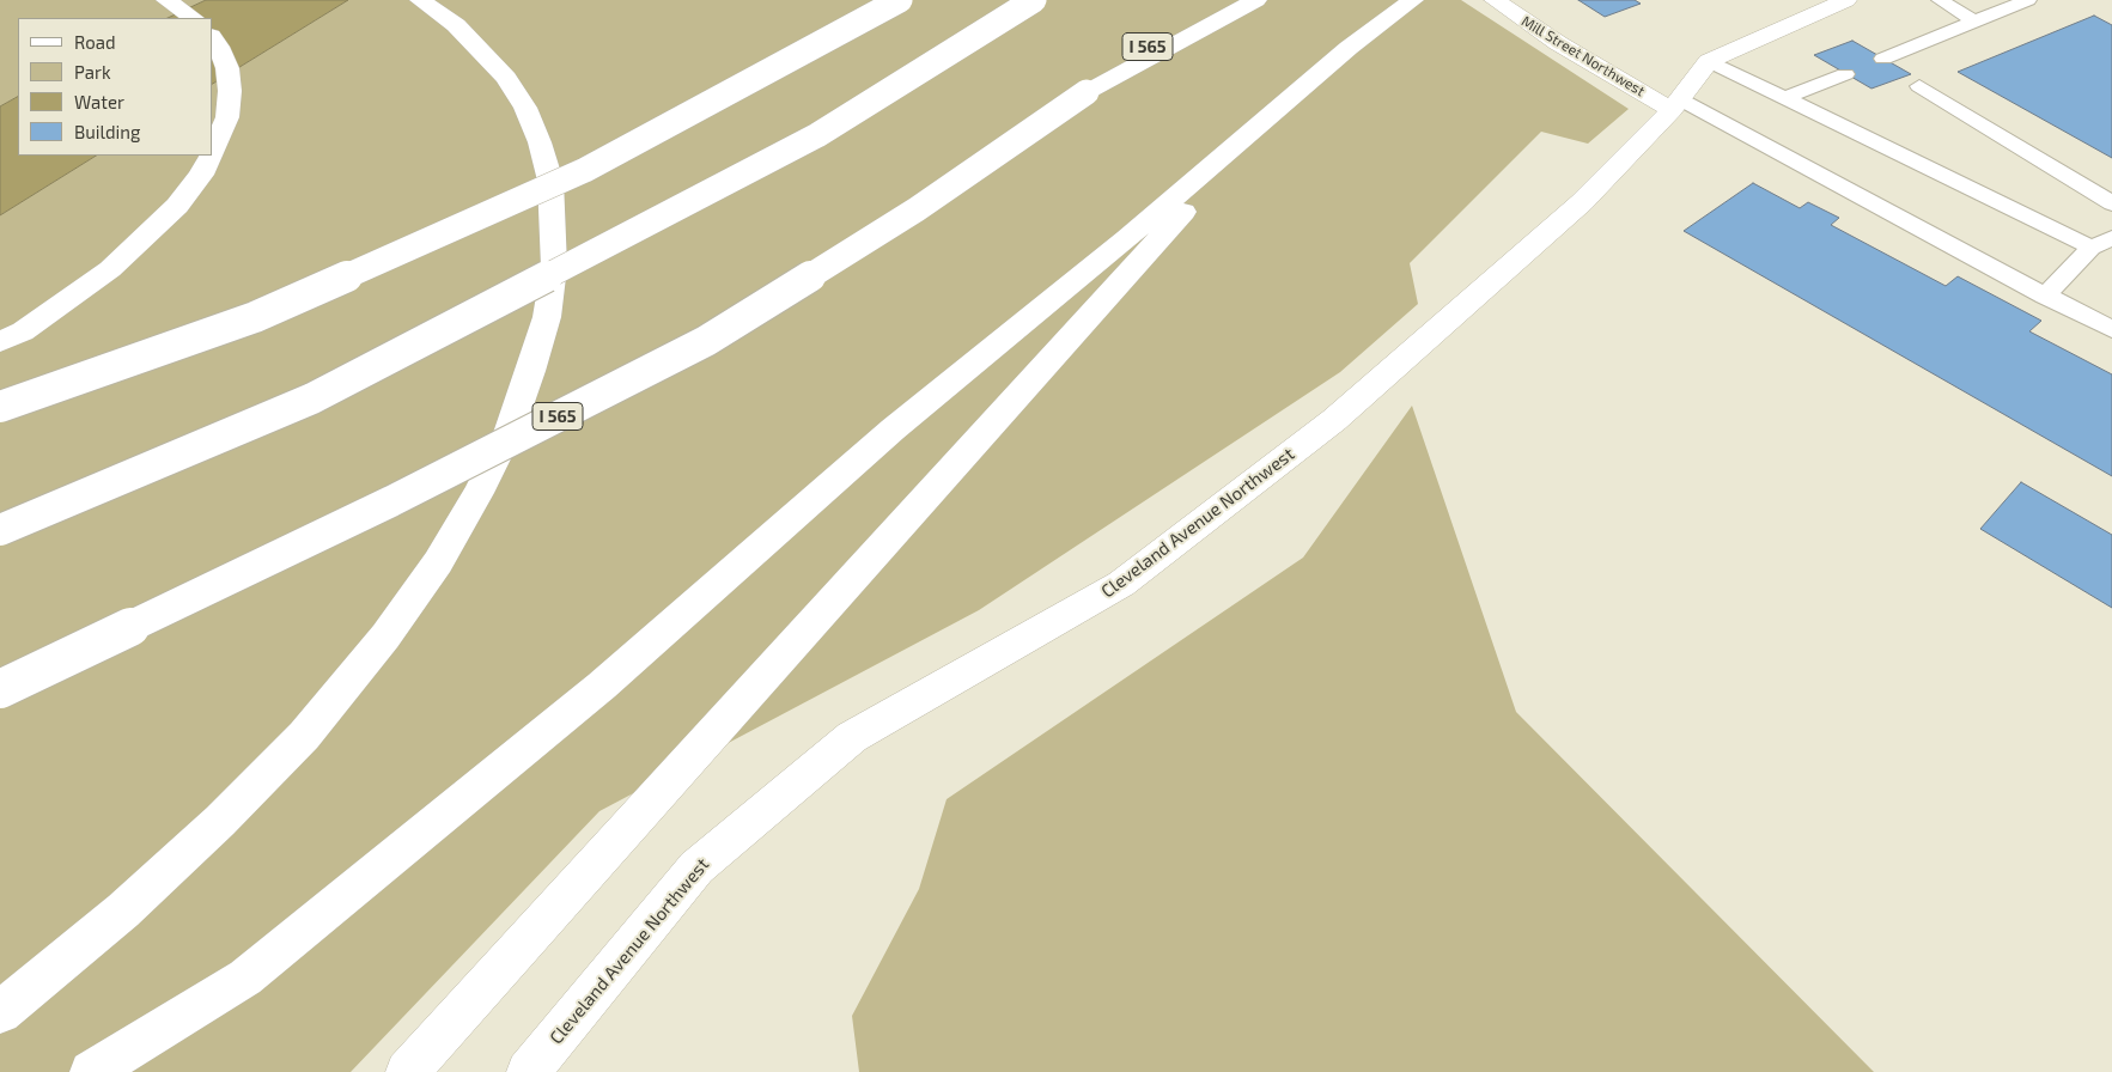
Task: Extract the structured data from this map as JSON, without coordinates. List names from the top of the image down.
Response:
{
  "streets": {
    "main road": ["I 565", "Mill Street Northwest", "Cleveland Avenue Northwest"]
  },
  "crossings": [
    ["Mill Street Northwest", "Cleveland Avenue Northwest"]
  ],
  "legend": [
    "Road",
    "Park",
    "Water",
    "Building"
  ]
}
